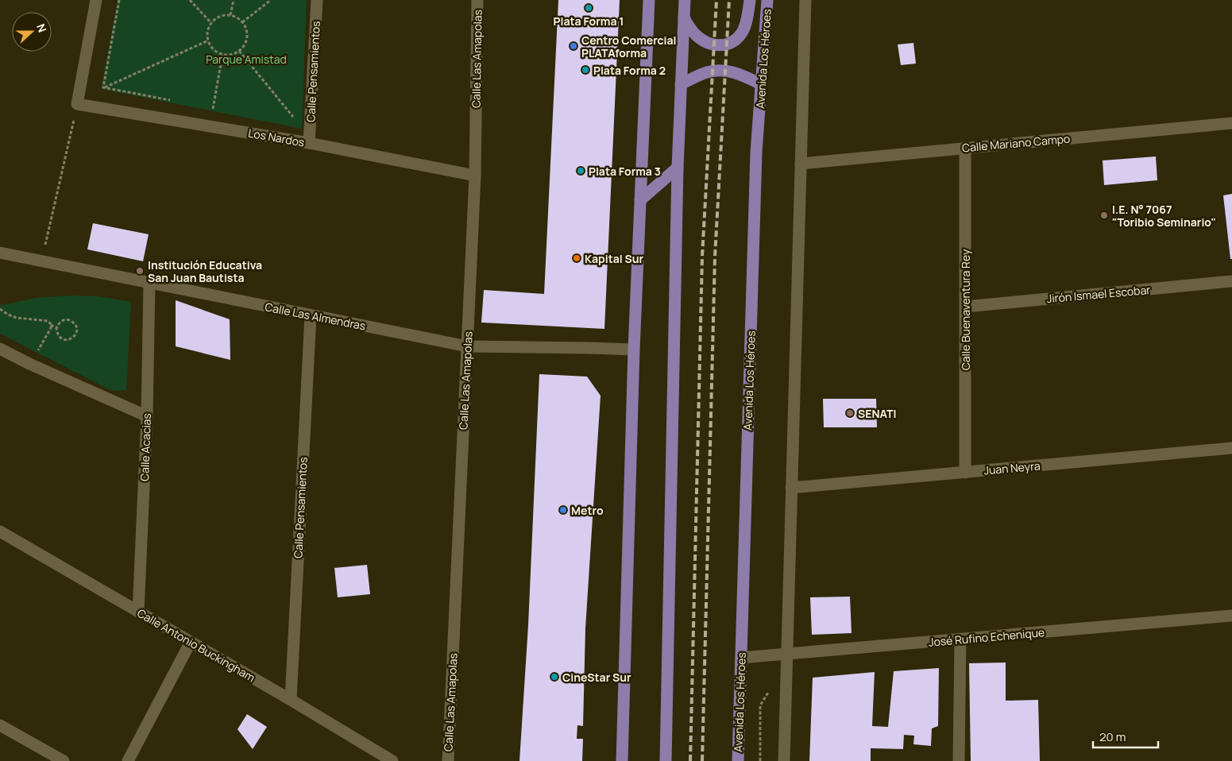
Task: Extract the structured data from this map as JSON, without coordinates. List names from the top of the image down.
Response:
{
  "streets": {
    "main road": ["Avenida Los Héroes"],
    "street": [
      "Calle Las Amapolas",
      "Calle Pensamientos",
      "Los Nardos",
      "Calle Mariano Campo",
      "Jirón Ismael Escobar",
      "Calle Buenaventura Rey",
      "Calle Las Almendras",
      "Calle Acacias",
      "Juan Neyra",
      "José Rufino Echenique",
      "Calle Antonio Buckingham"
    ]
  },
  "crossings": [
    ["Calle Las Amapolas", "Los Nardos"],
    ["Calle Las Amapolas", "Calle Las Almendras"],
    ["Avenida Los Héroes", "José Rufino Echenique"],
    ["Calle Pensamientos", "Los Nardos"],
    ["Calle Pensamientos", "Calle Las Almendras"],
    ["Calle Pensamientos", "Calle Antonio Buckingham"],
    ["Calle Mariano Campo", "Calle Buenaventura Rey"],
    ["Jirón Ismael Escobar", "Calle Buenaventura Rey"],
    ["Calle Buenaventura Rey", "Juan Neyra"],
    ["Calle Las Almendras", "Calle Acacias"],
    ["Calle Acacias", "Calle Antonio Buckingham"]
  ],
  "parks": ["Parque Amistad"],
  "places": [
    "Plata Forma 1",
    "Centro Comercial PLATAforma",
    "Plata Forma 2",
    "Plata Forma 3",
    "I.E. N° 7067 \"Toribio Seminario\"",
    "Kapital Sur",
    "Institución Educativa San Juan Bautista",
    "SENATI",
    "Metro",
    "CineStar Sur"
  ],
  "scale_bar": "20 m",
  "north": "right"
}
